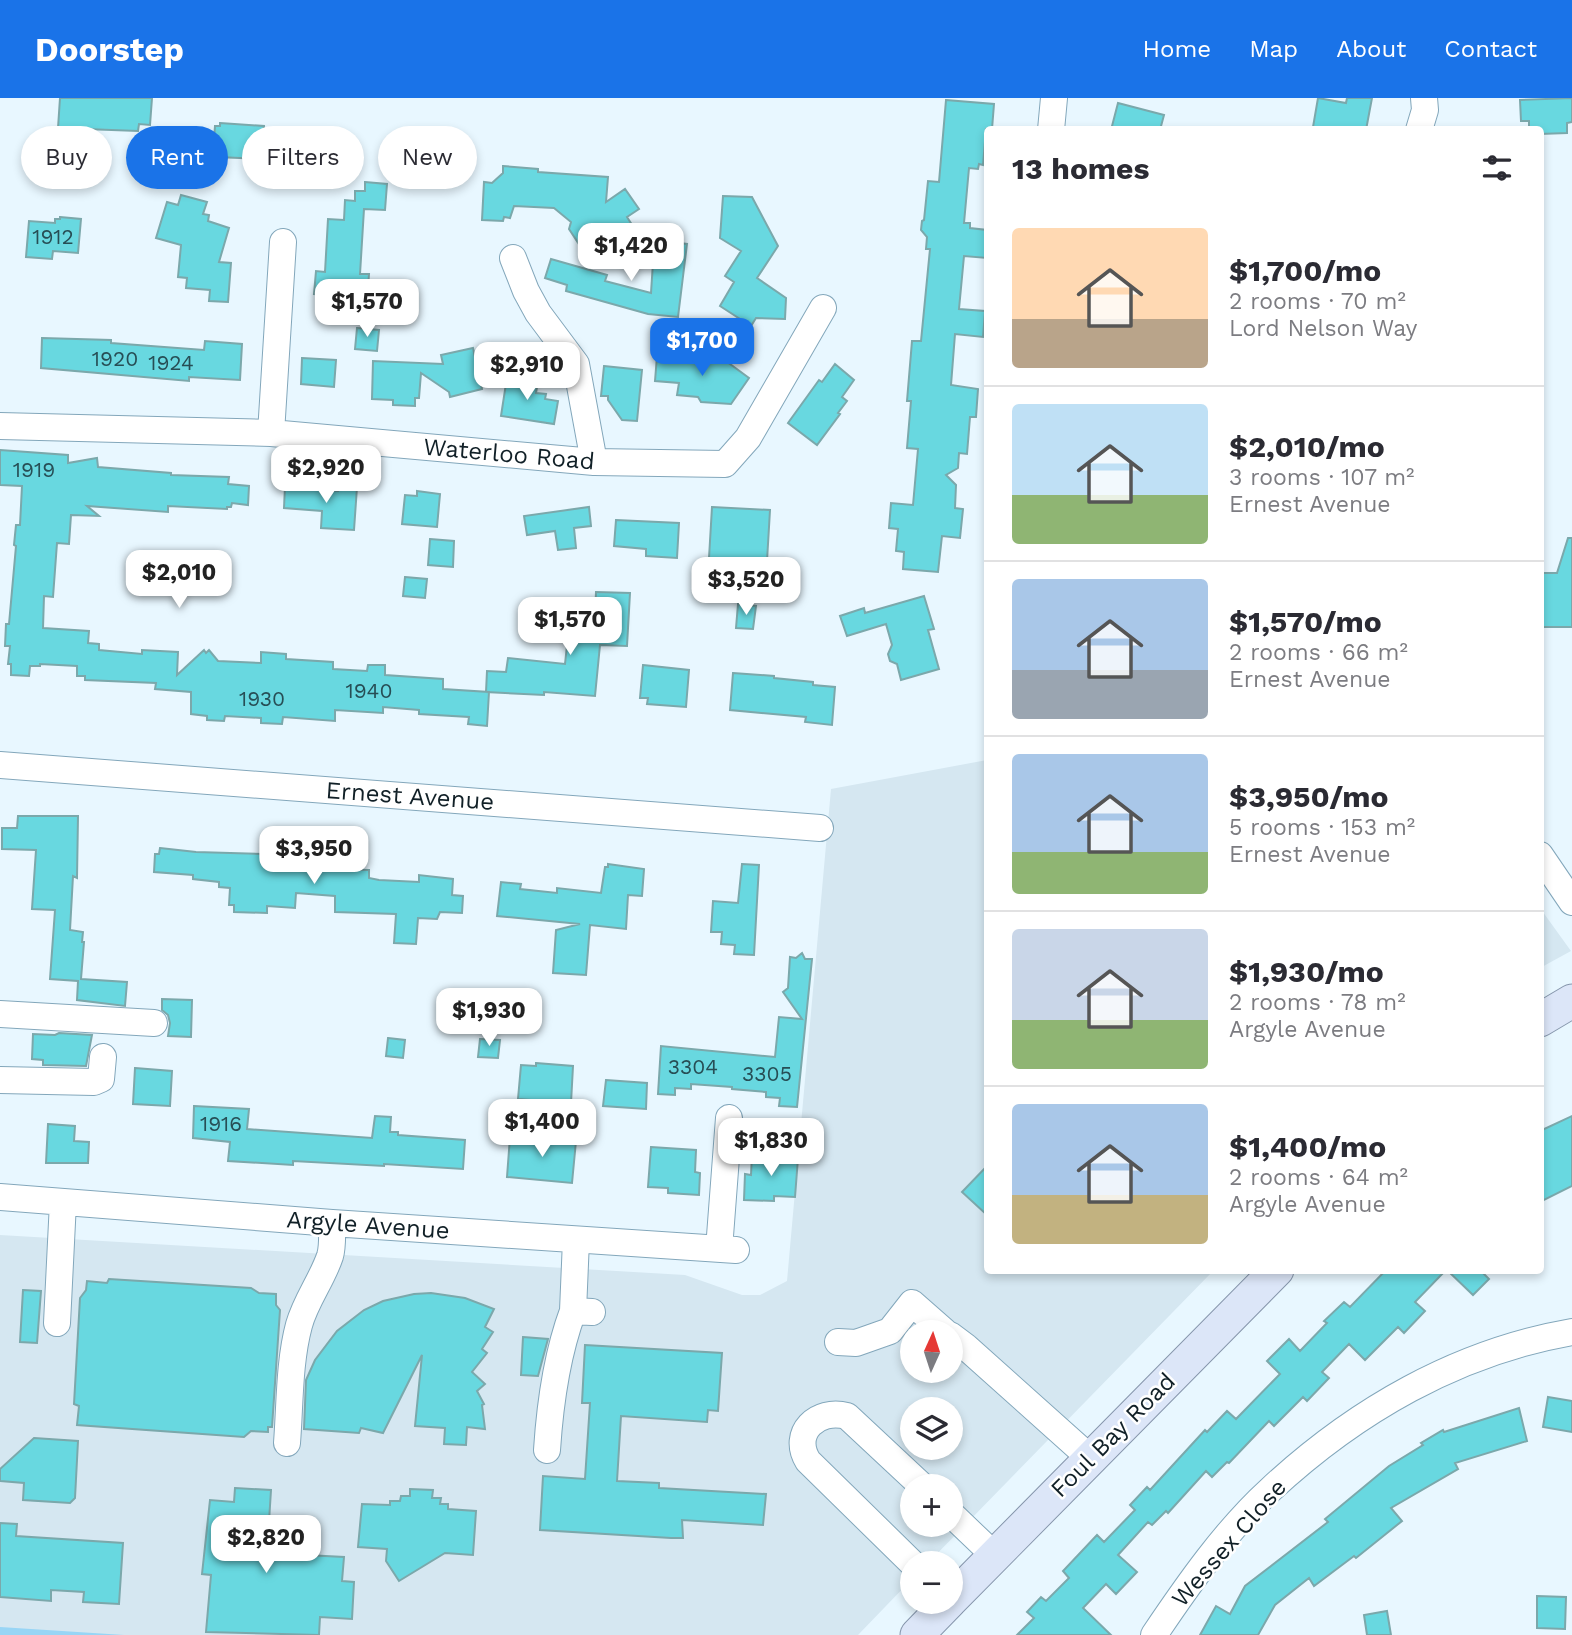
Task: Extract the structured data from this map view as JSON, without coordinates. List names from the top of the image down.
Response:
{
  "streets": {
    "main road": ["Foul Bay Road"],
    "street": [
      "Waterloo Road",
      "Ernest Avenue",
      "Argyle Avenue",
      "Wessex Close"
    ]
  },
  "house_numbers": [
    "1912",
    "1920",
    "1924",
    "1919",
    "1940",
    "1930",
    "3304",
    "3305",
    "1916"
  ],
  "north": "top",
  "page": {
    "header": "Doorstep",
    "nav": [
      "Home",
      "Map",
      "About",
      "Contact"
    ],
    "chip": [
      "Buy",
      "Rent",
      "Filters",
      "New"
    ],
    "heading": "13 homes",
    "list": [
      {
        "name": "$1,700/mo",
        "note": "2 rooms · 70 m² · Lord Nelson Way"
      },
      {
        "name": "$2,010/mo",
        "note": "3 rooms · 107 m² · Ernest Avenue"
      },
      {
        "name": "$1,570/mo",
        "note": "2 rooms · 66 m² · Ernest Avenue"
      },
      {
        "name": "$3,950/mo",
        "note": "5 rooms · 153 m² · Ernest Avenue"
      },
      {
        "name": "$1,930/mo",
        "note": "2 rooms · 78 m² · Argyle Avenue"
      },
      {
        "name": "$1,400/mo",
        "note": "2 rooms · 64 m² · Argyle Avenue"
      }
    ],
    "price": [
      "$1,420",
      "$1,570",
      "$1,700",
      "$2,910",
      "$2,920",
      "$2,010",
      "$3,520",
      "$1,570",
      "$3,950",
      "$1,930",
      "$1,400",
      "$1,830",
      "$2,820"
    ],
    "map_buttons": ["+", "−"]
  }
}
